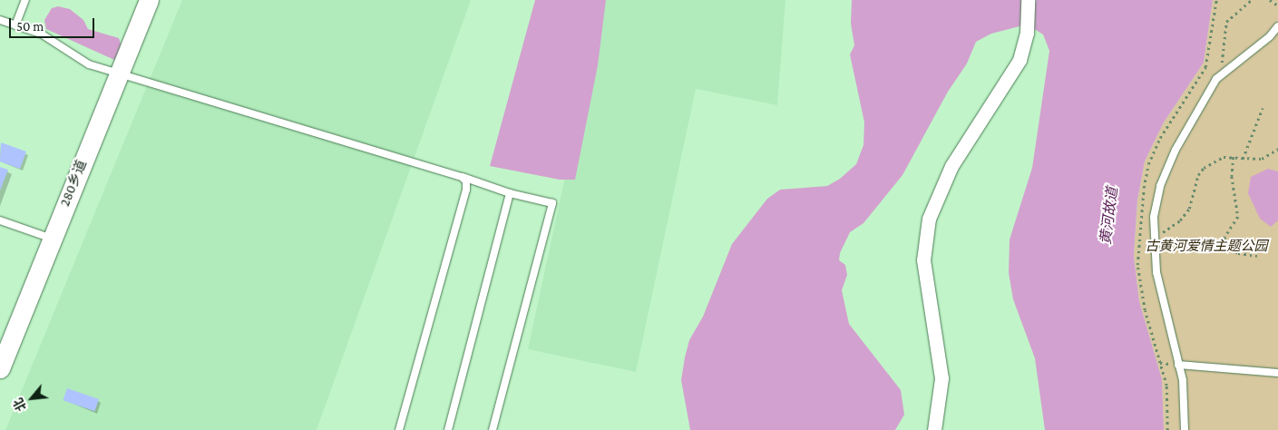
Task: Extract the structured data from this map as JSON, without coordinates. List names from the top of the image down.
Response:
{
  "streets": {
    "street": ["280乡道"]
  },
  "water": ["黄河故道"],
  "parks": ["古黄河爱情主题公园"],
  "scale_bar": "50 m",
  "north": "bottom left"
}
